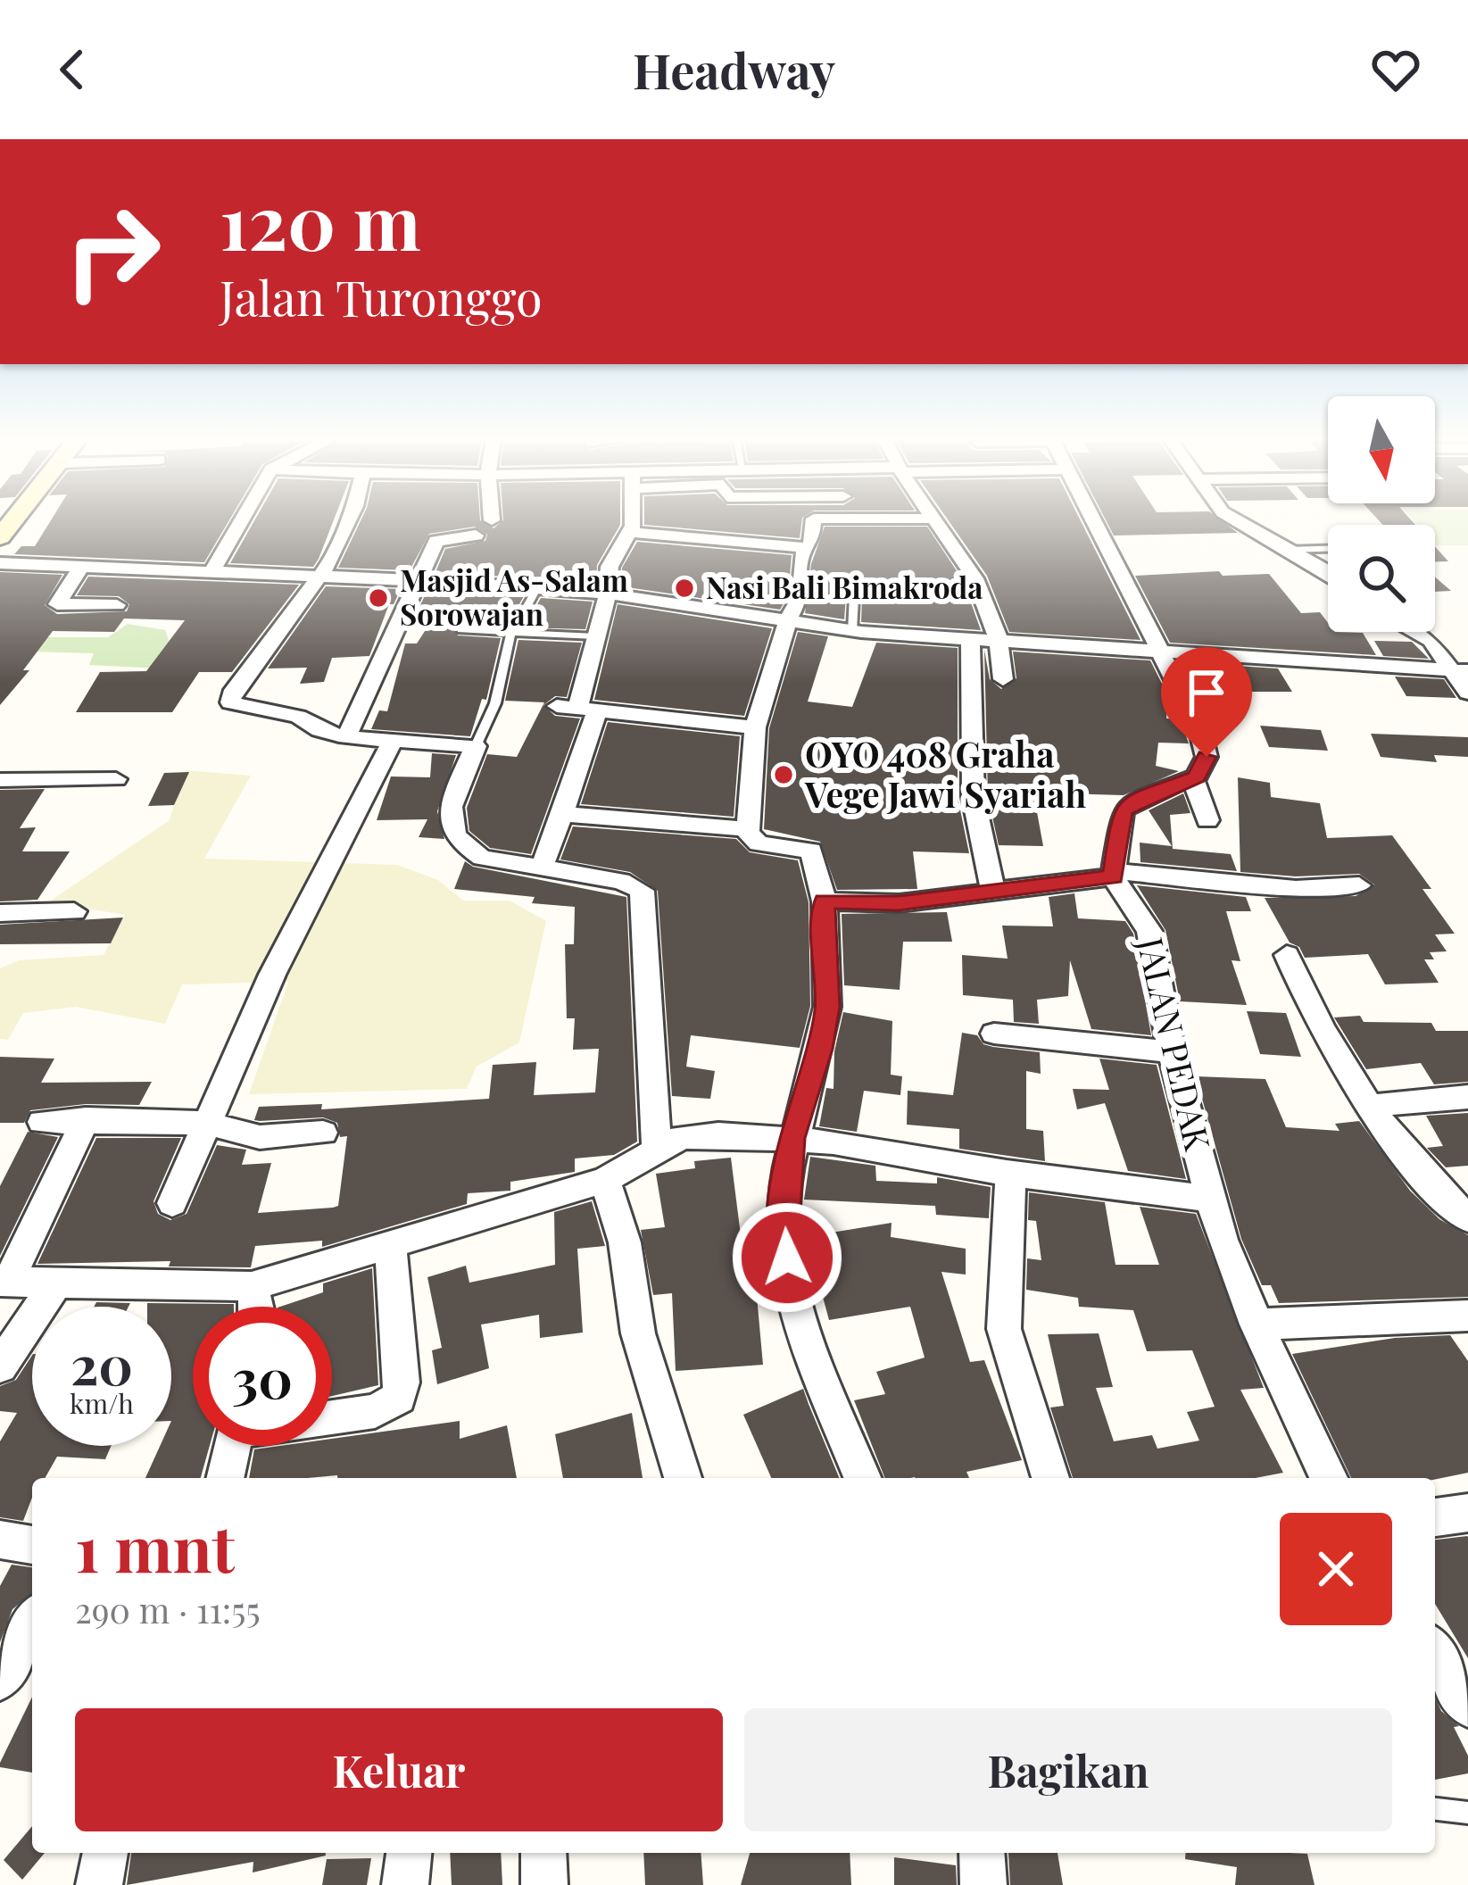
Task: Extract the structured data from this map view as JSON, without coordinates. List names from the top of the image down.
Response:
{
  "streets": {
    "street": ["JALAN PEDAK"]
  },
  "places": ["Nasi Bali Bimakroda", "Masjid As-Salam Sorowajan", "OYO 408 Graha Vege Jawi Syariah"],
  "north": "bottom",
  "page": {
    "header": "Headway",
    "turn": ["120 m", "Jalan Turonggo"],
    "speed": "20 km/h",
    "limit": "30",
    "heading": ["1 mnt", "290 m · 11:55"],
    "buttons": ["Keluar", "Bagikan"]
  }
}
